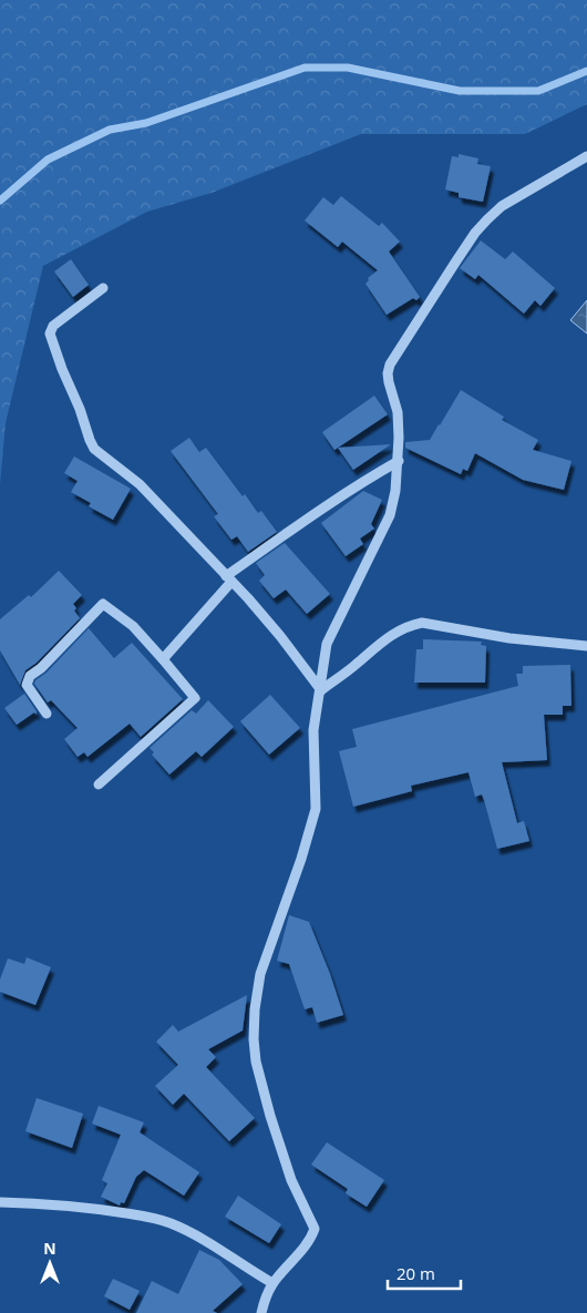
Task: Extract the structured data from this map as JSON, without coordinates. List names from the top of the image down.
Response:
{
  "scale_bar": "20 m",
  "north": "top"
}
